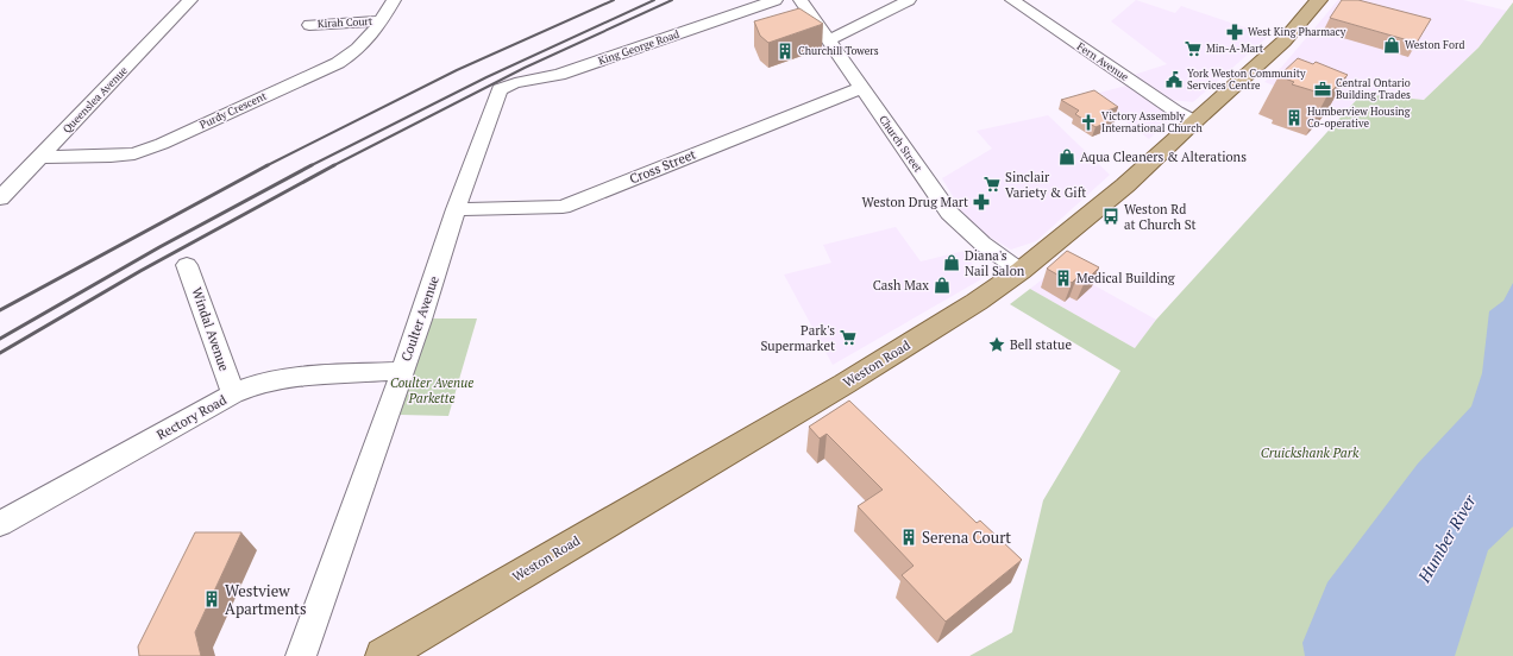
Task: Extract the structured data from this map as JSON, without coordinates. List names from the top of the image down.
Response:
{
  "streets": {
    "main road": ["Weston Road"],
    "street": [
      "Kirah Court",
      "King George Road",
      "Fern Avenue",
      "Queenslea Avenue",
      "Purdy Crescent",
      "Church Street",
      "Cross Street",
      "Coulter Avenue",
      "Windal Avenue",
      "Rectory Road"
    ]
  },
  "crossings": [
    ["Kirah Court", "Purdy Crescent"],
    ["King George Road", "Coulter Avenue"],
    ["Fern Avenue", "Weston Road"],
    ["Queenslea Avenue", "Purdy Crescent"],
    ["Church Street", "Cross Street"],
    ["Church Street", "Weston Road"],
    ["Cross Street", "Coulter Avenue"],
    ["Coulter Avenue", "Rectory Road"],
    ["Windal Avenue", "Rectory Road"]
  ],
  "water": ["Humber River"],
  "parks": ["Coulter Avenue Parkette", "Cruickshank Park"],
  "places": {
    "pharmacy": ["West King Pharmacy", "Weston Drug Mart"],
    "shop": [
      "Weston Ford",
      "Aqua Cleaners & Alterations",
      "Diana's Nail Salon",
      "Cash Max"
    ],
    "supermarket": ["Min-A-Mart", "Sinclair Variety & Gift", "Park's Supermarket"],
    "building": [
      "Churchill Towers",
      "Humberview Housing Co-operative",
      "Medical Building",
      "Serena Court",
      "Westview Apartments"
    ],
    "public building": ["York Weston Community Services Centre"],
    "office": ["Central Ontario Building Trades"],
    "church": ["Victory Assembly International Church"],
    "bus stop": ["Weston Rd at Church St"],
    "place": ["Bell statue"]
  }
}
